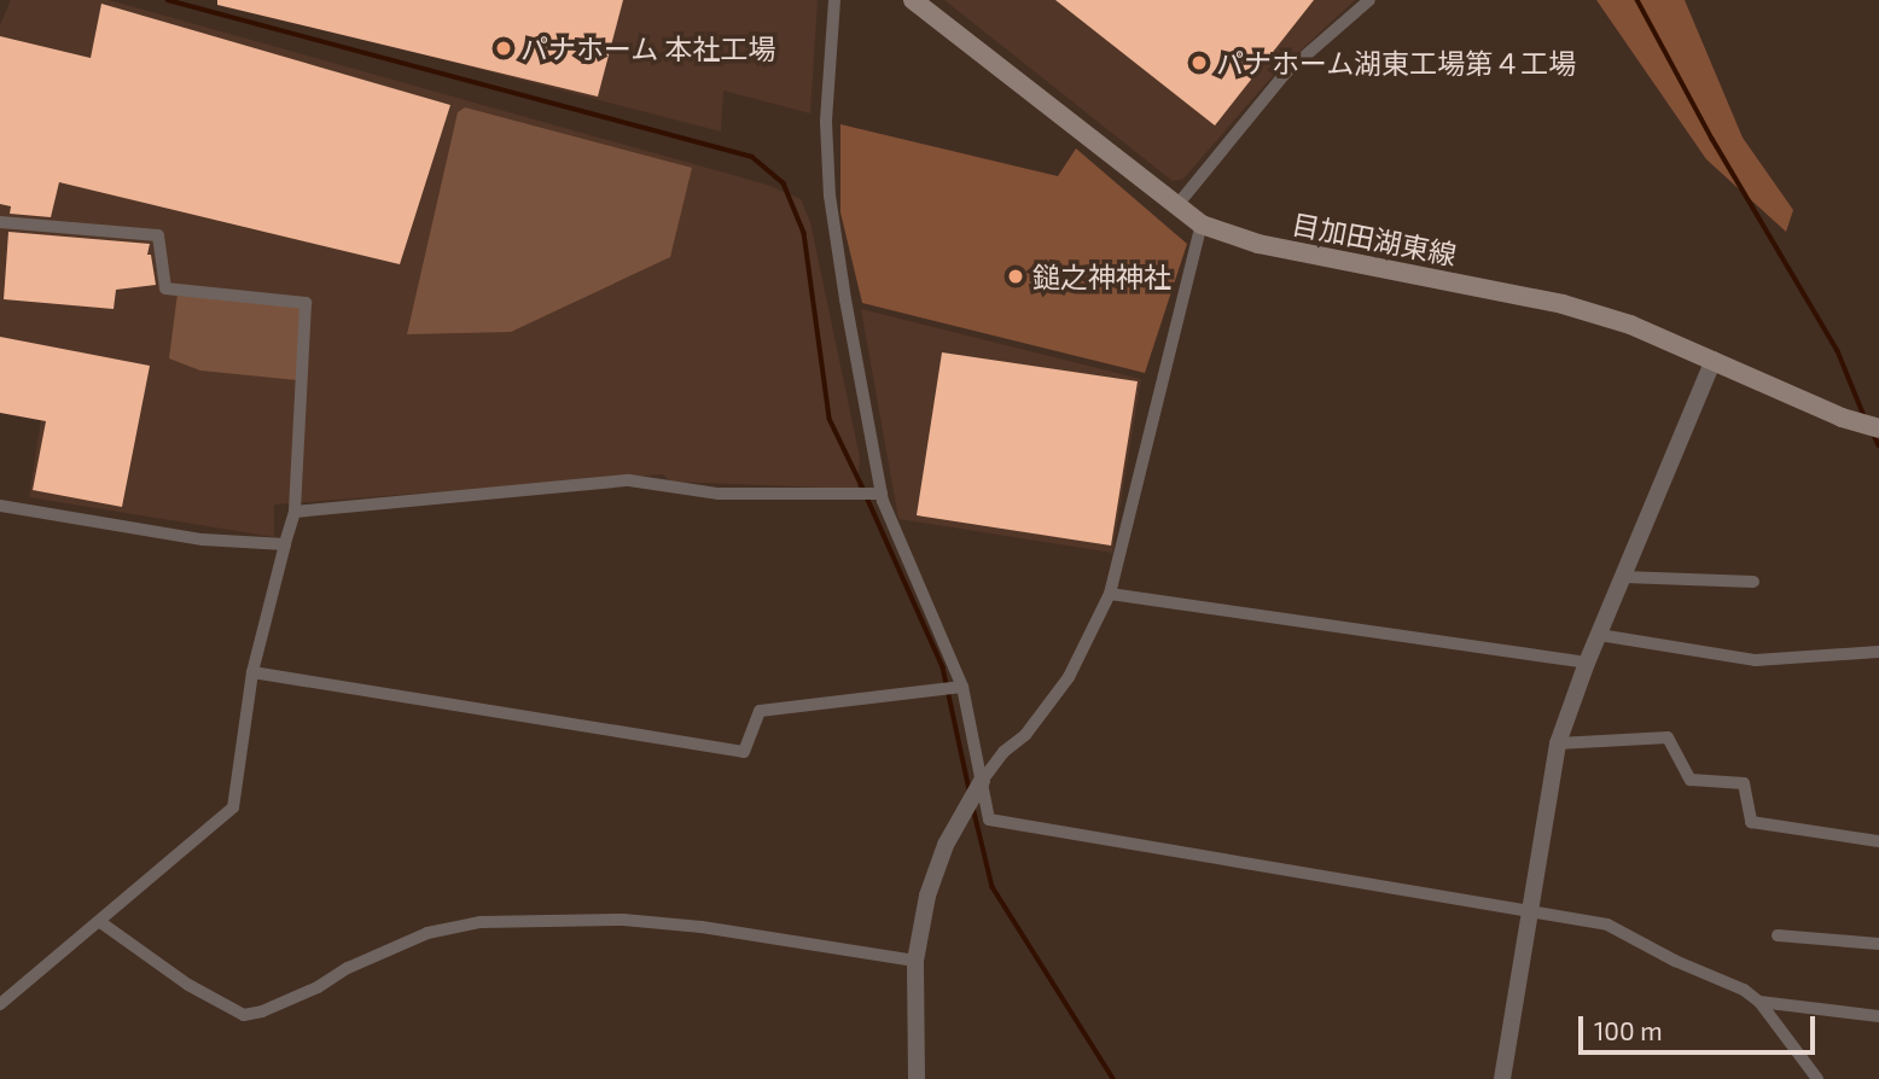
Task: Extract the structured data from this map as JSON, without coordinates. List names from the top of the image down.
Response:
{
  "streets": {
    "main road": ["目加田湖東線"]
  },
  "places": ["パナホーム 本社工場", "パナホーム湖東工場第４工場", "鎚之神神社"],
  "scale_bar": "100 m"
}
